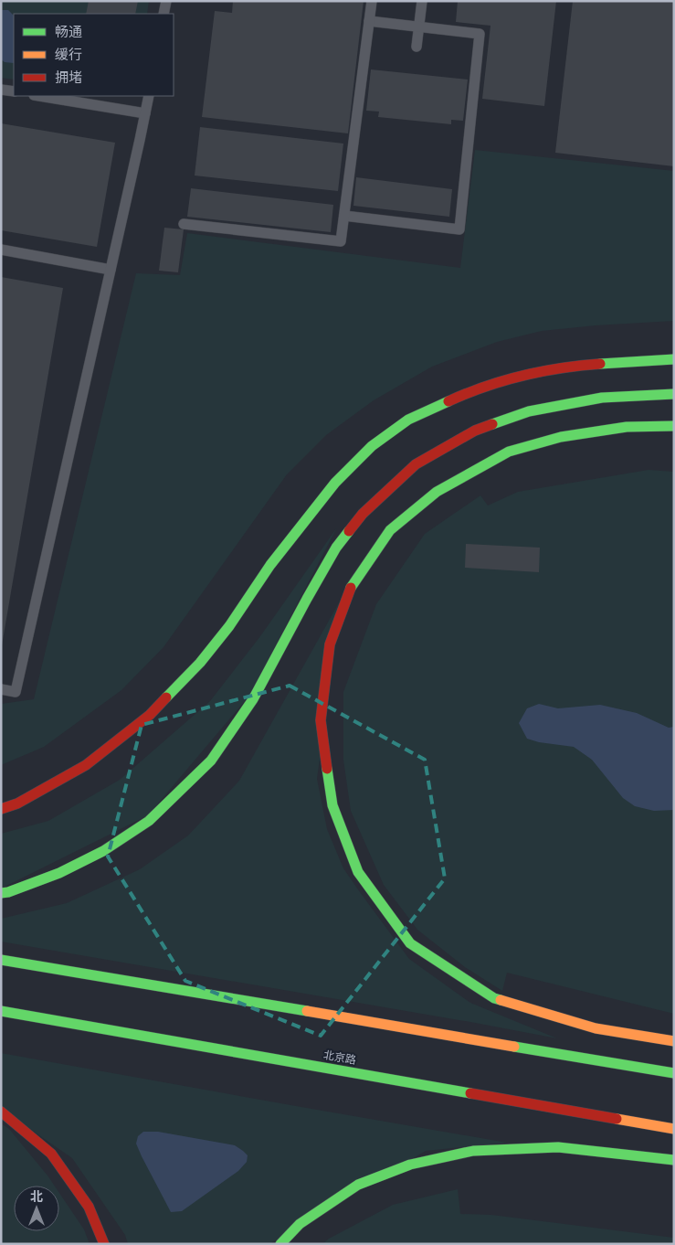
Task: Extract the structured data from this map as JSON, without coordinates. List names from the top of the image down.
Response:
{
  "streets": {
    "main road": ["北京路"]
  },
  "legend": ["畅通", "缓行", "拥堵"],
  "north": "top"
}
